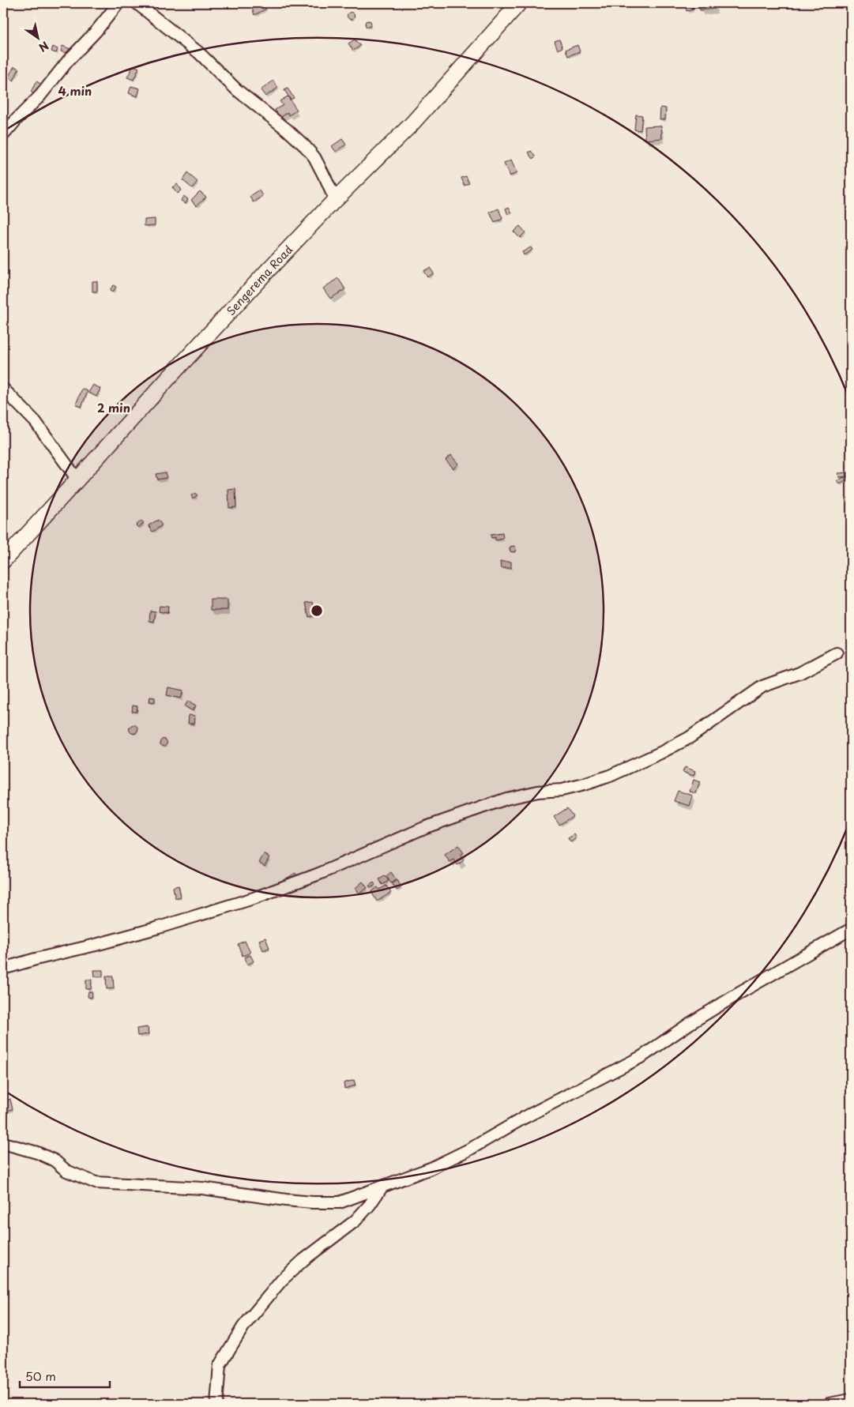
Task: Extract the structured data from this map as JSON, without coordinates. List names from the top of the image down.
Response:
{
  "streets": {
    "main road": ["Sengerema Road"]
  },
  "scale_bar": "50 m",
  "north": "bottom right",
  "rings": ["4 min", "2 min"]
}
